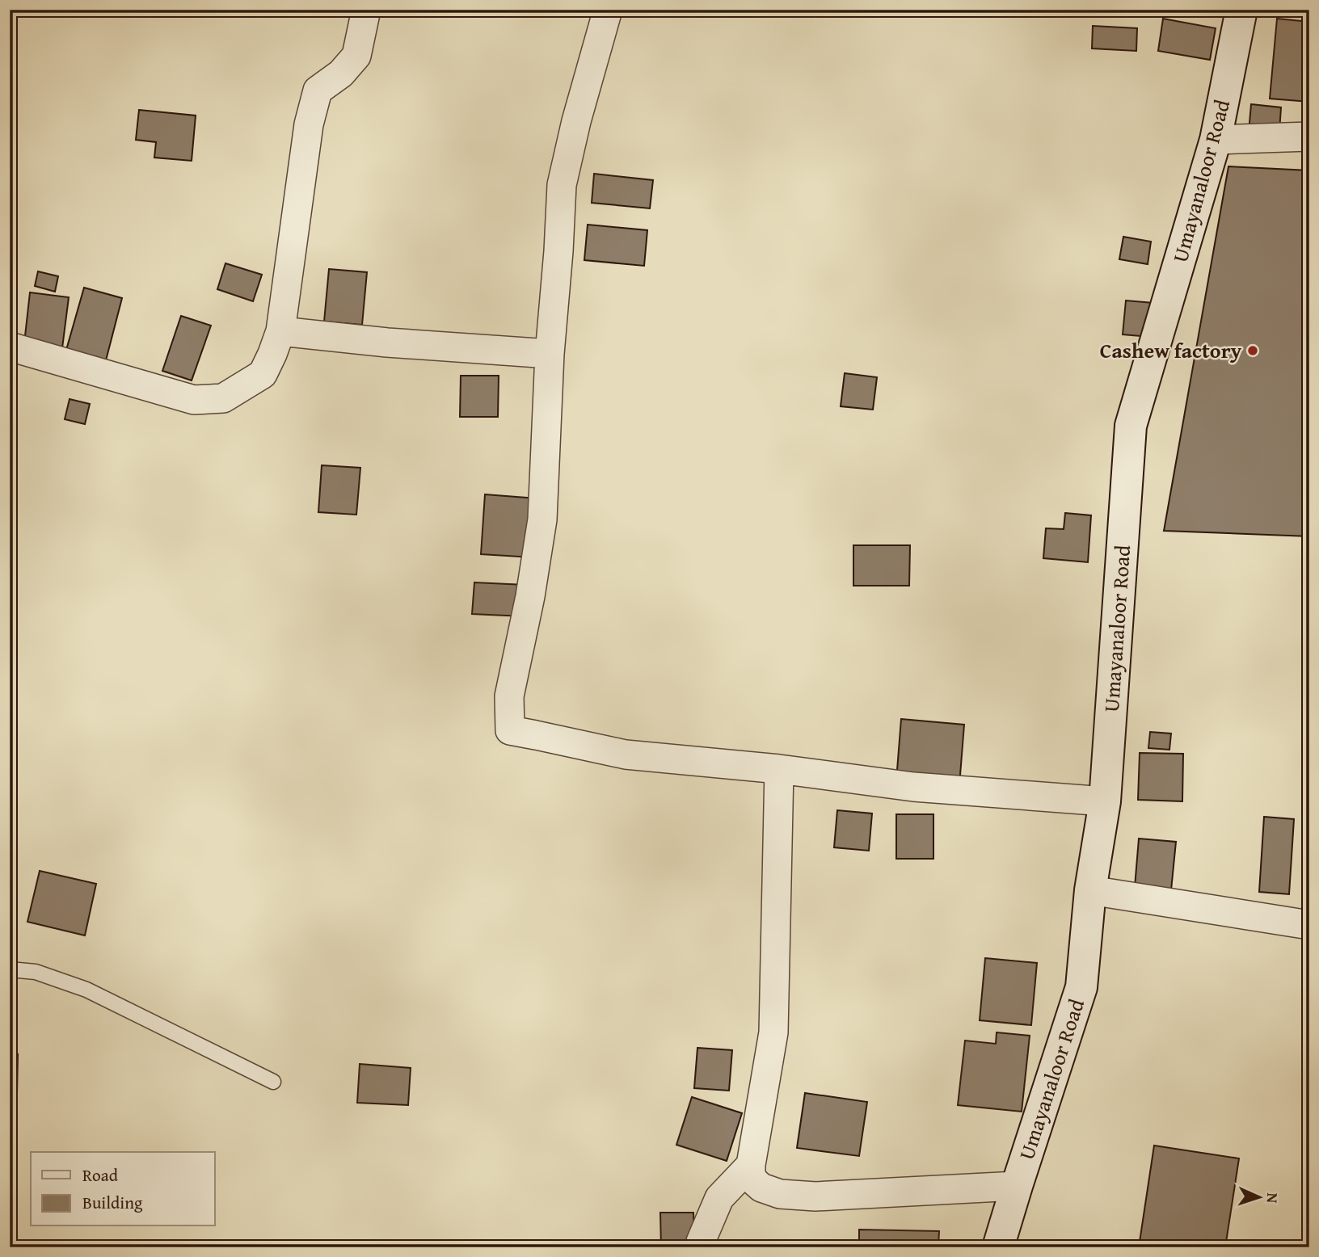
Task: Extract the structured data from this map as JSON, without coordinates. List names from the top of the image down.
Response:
{
  "streets": {
    "main road": ["Umayanaloor Road"]
  },
  "places": ["Cashew factory"],
  "legend": ["Road", "Building"],
  "north": "right"
}
